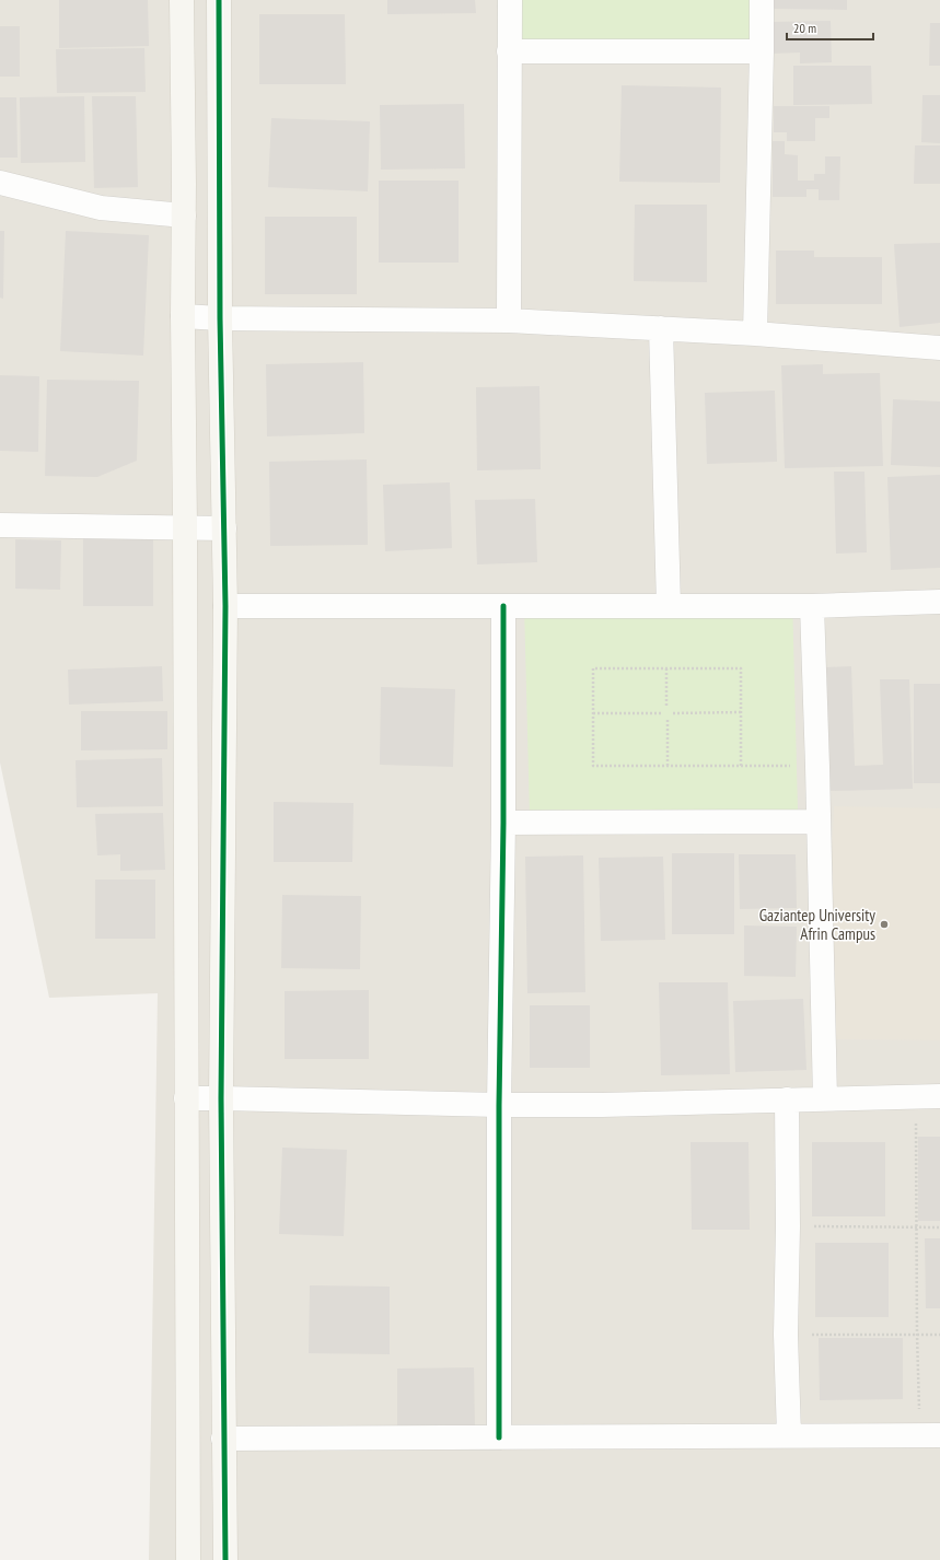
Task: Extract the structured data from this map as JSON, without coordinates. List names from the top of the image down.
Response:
{
  "places": ["Gaziantep University Afrin Campus"],
  "scale_bar": "20 m"
}
